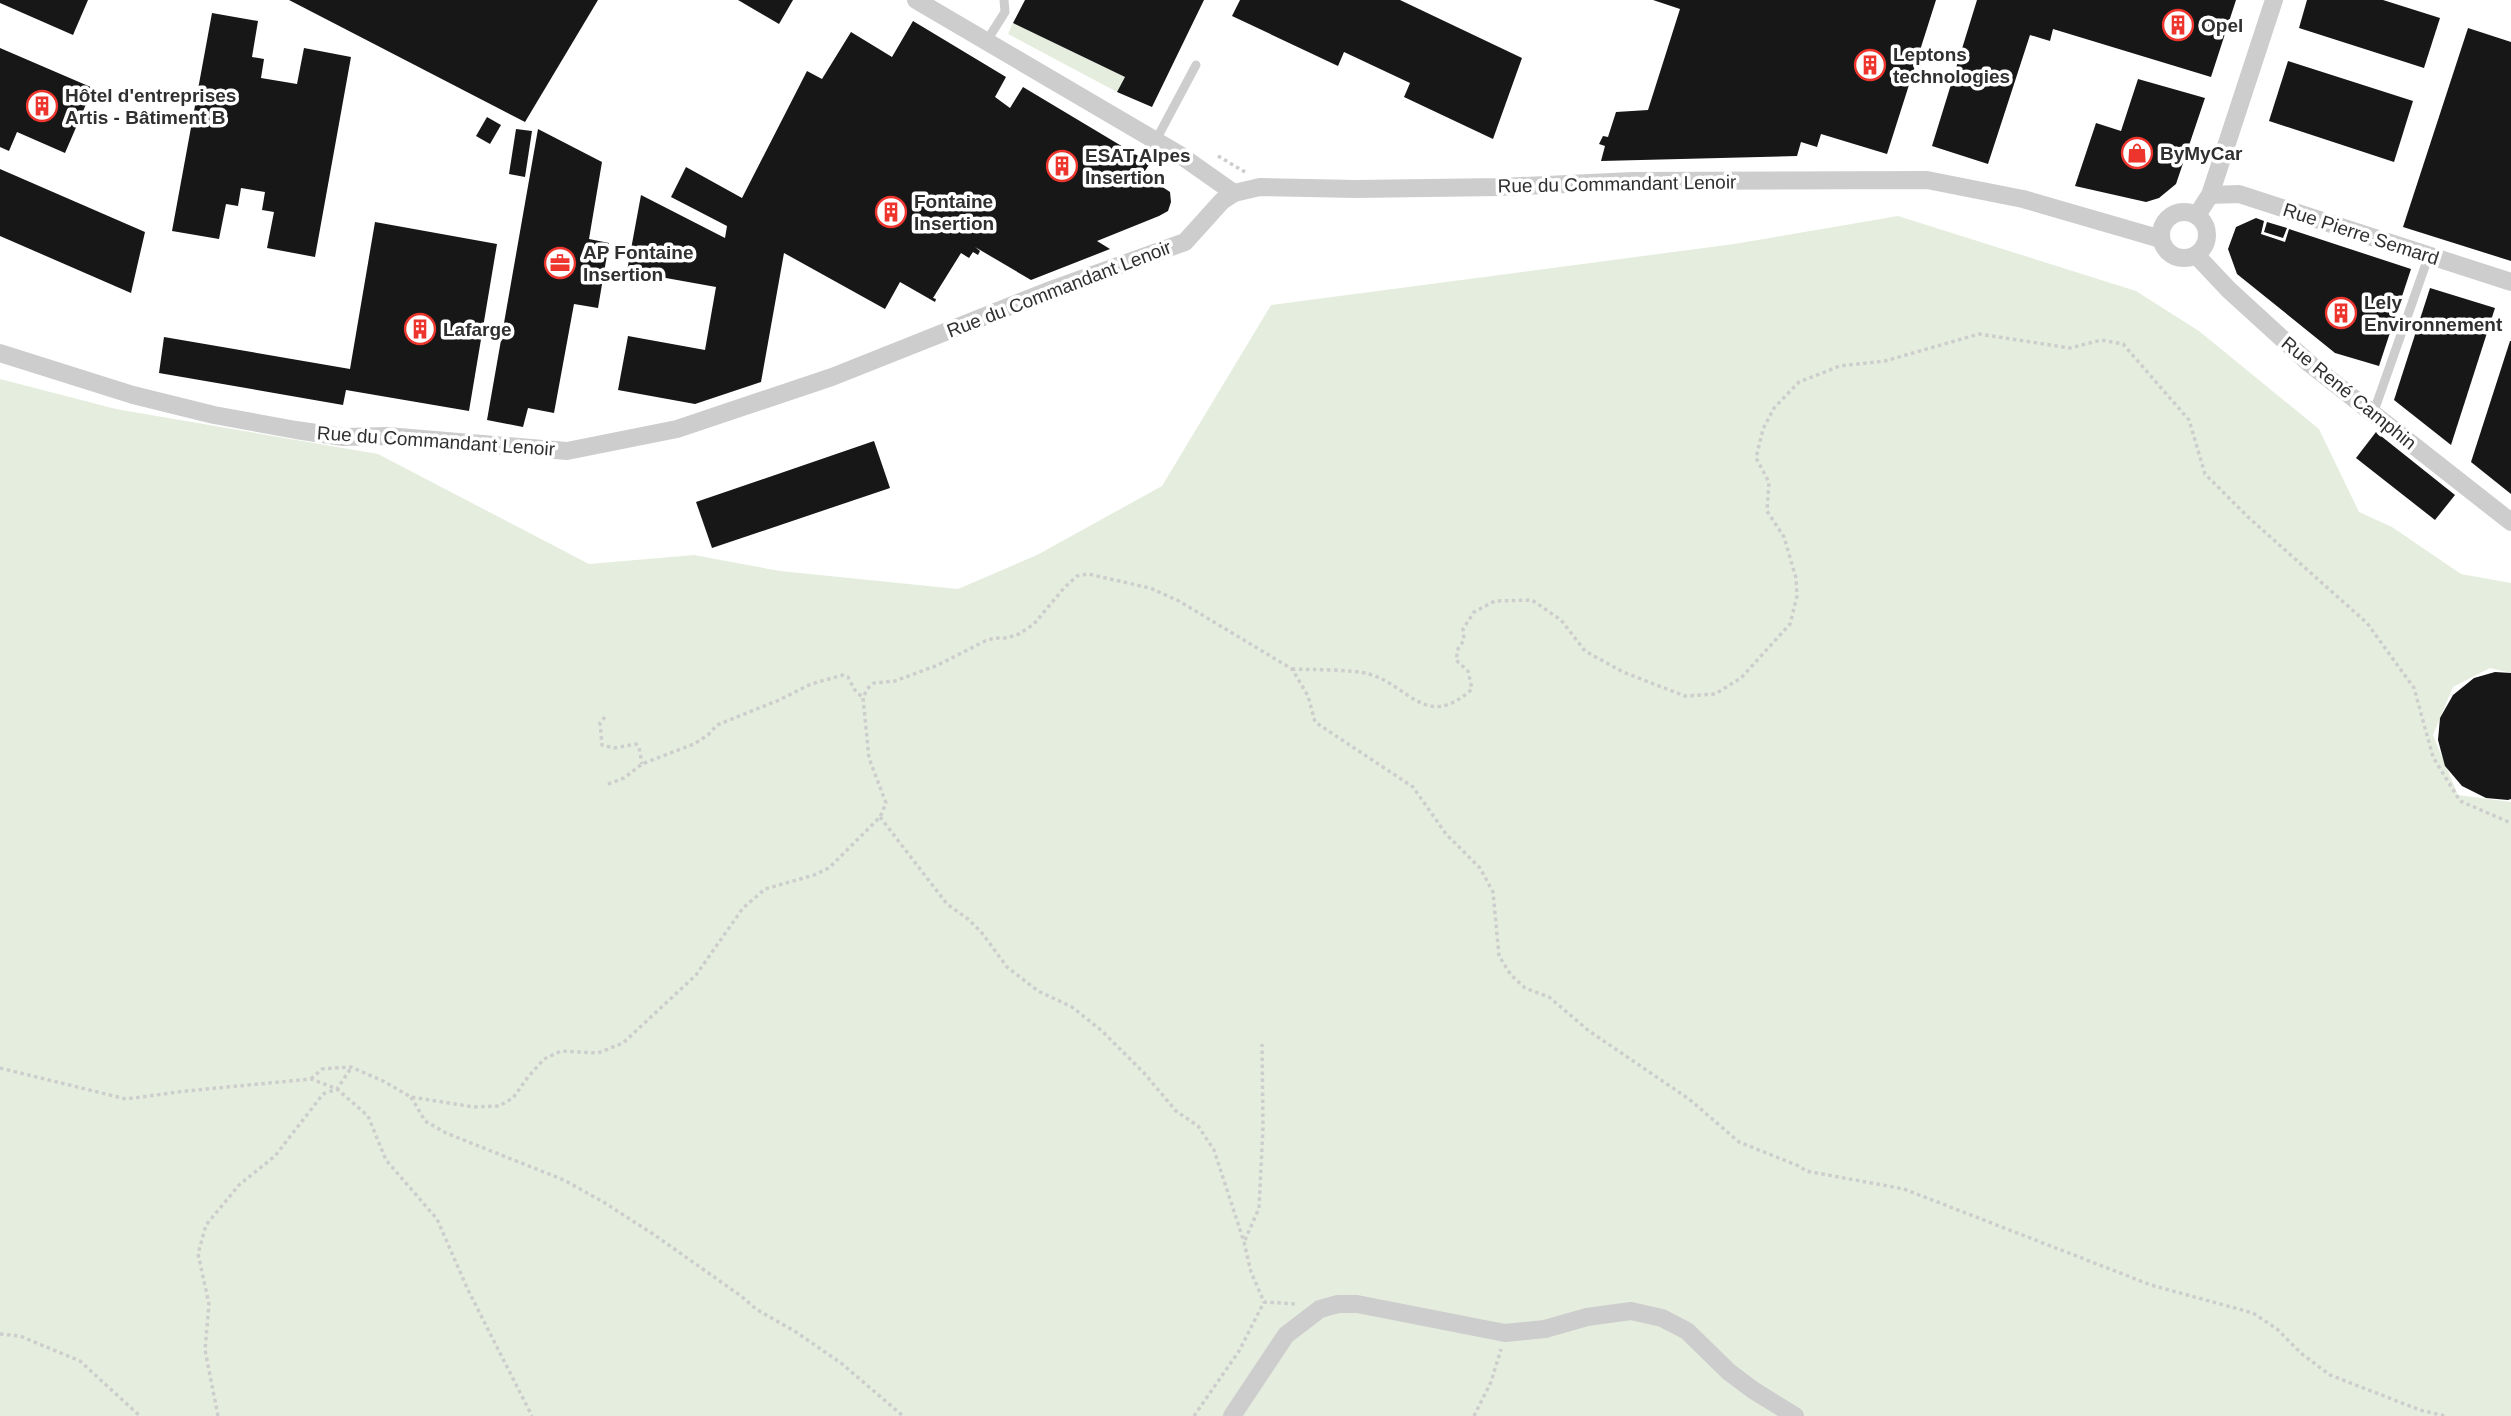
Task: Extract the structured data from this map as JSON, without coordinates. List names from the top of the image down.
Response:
{
  "streets": {
    "street": ["Rue du Commandant Lenoir", "Rue Pierre Semard", "Rue René Camphin"]
  },
  "crossings": [
    ["Rue du Commandant Lenoir", "Rue René Camphin"]
  ],
  "places": {
    "building": [
      "Opel",
      "Leptons technologies",
      "Hôtel d'entreprises Artis - Bâtiment B",
      "ESAT Alpes Insertion",
      "Fontaine Insertion",
      "Lely Environnement",
      "Lafarge"
    ],
    "shop": ["ByMyCar"],
    "office": ["AP Fontaine Insertion"]
  }
}
